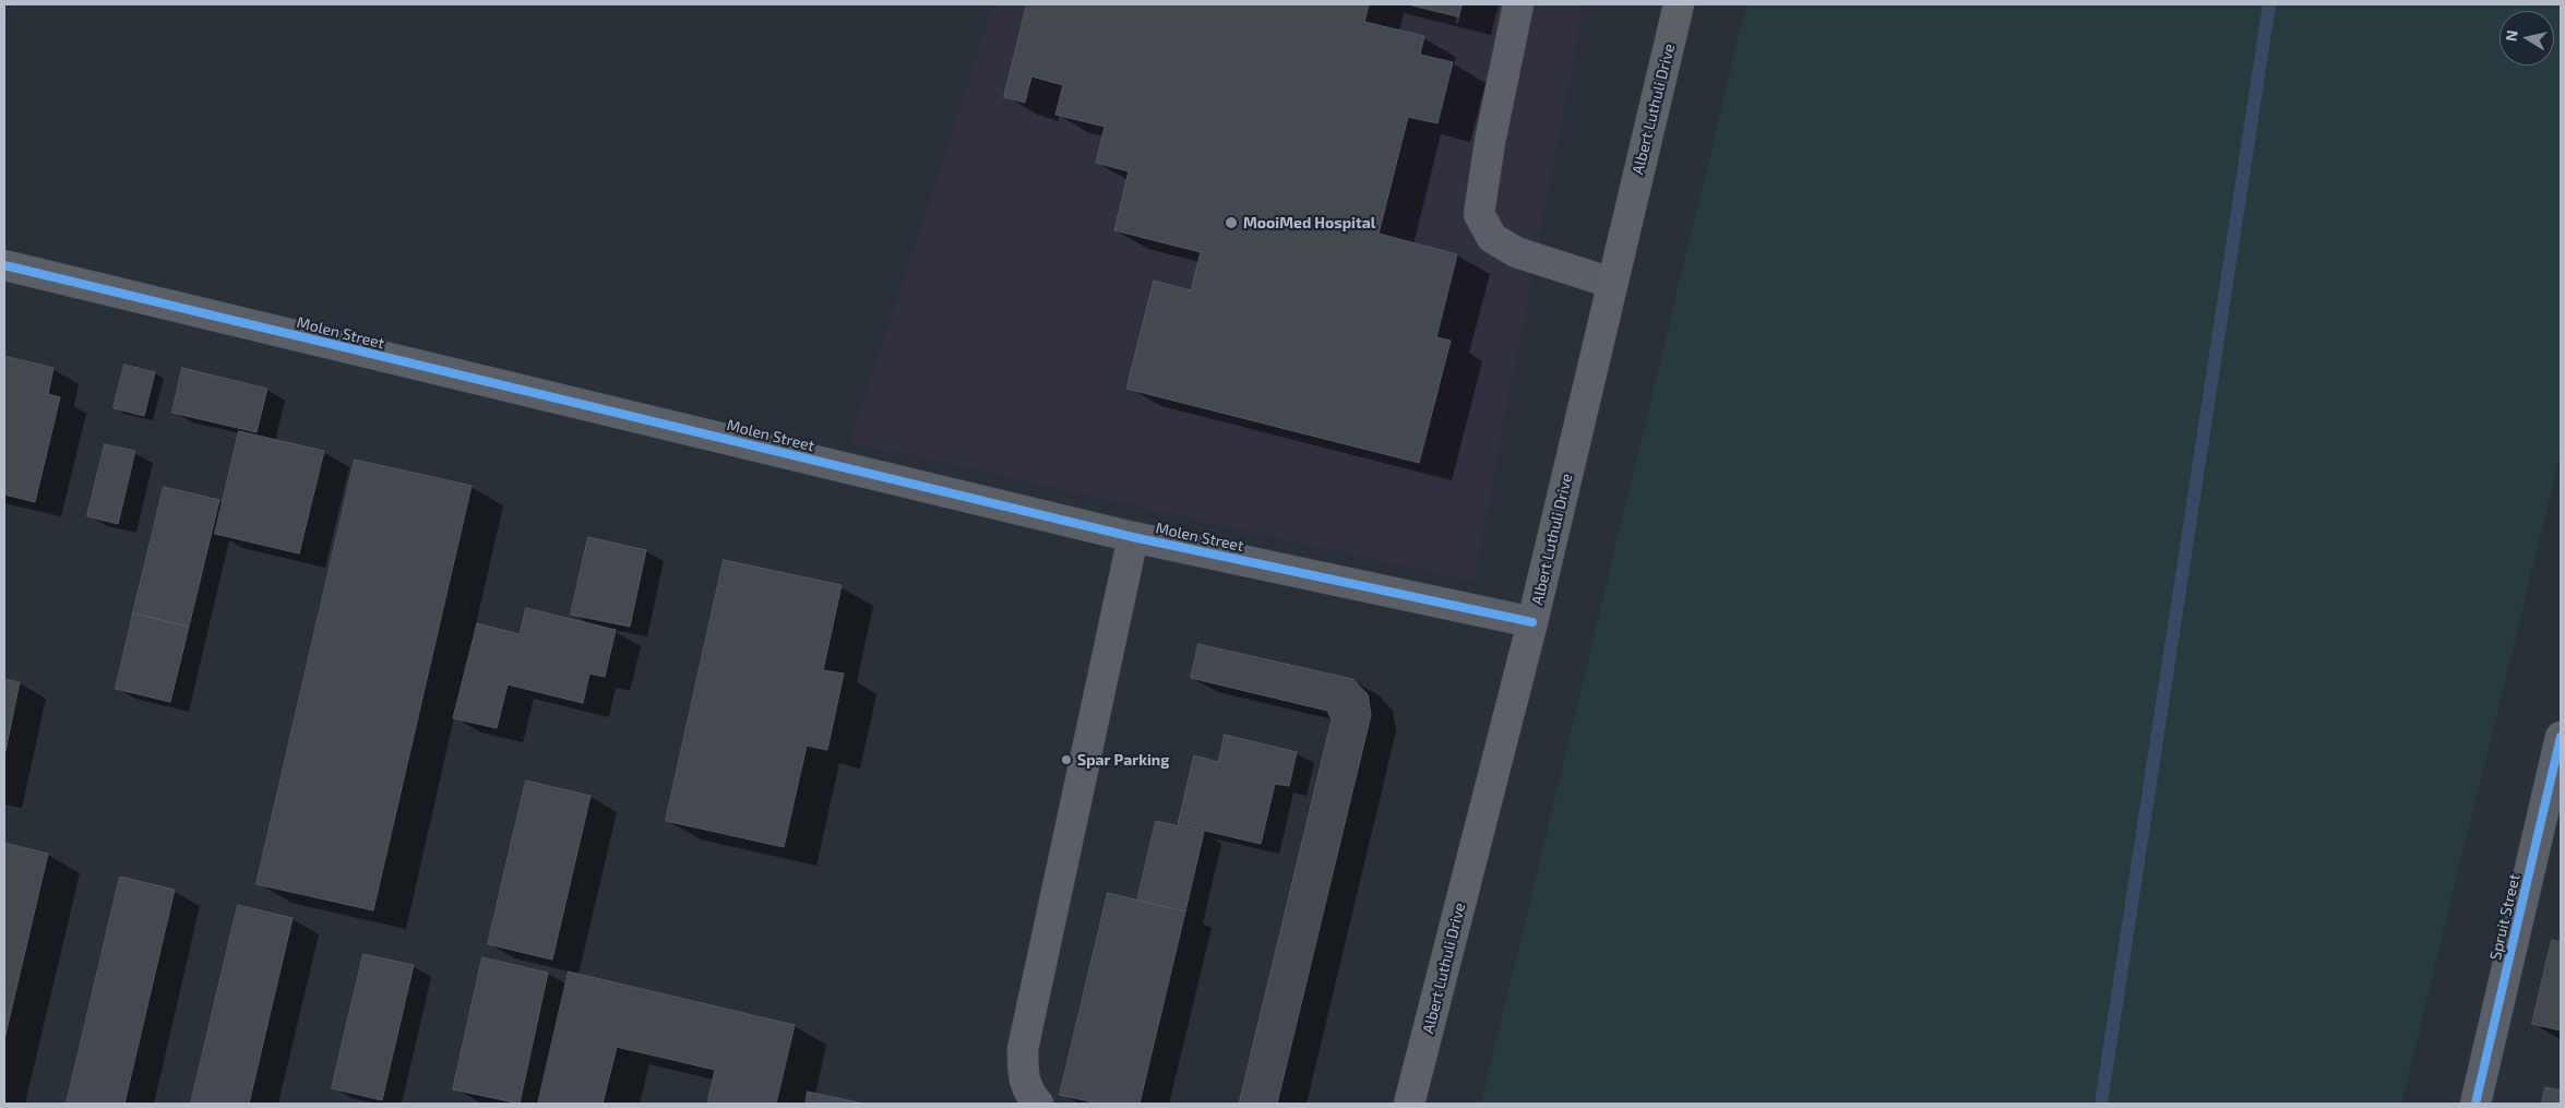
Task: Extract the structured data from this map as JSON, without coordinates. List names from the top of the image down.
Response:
{
  "streets": {
    "main road": ["Albert Luthuli Drive"],
    "street": ["Molen Street", "Spruit Street"]
  },
  "crossings": [
    ["Albert Luthuli Drive", "Molen Street"]
  ],
  "places": ["MooiMed Hospital", "Spar Parking"],
  "north": "left"
}
